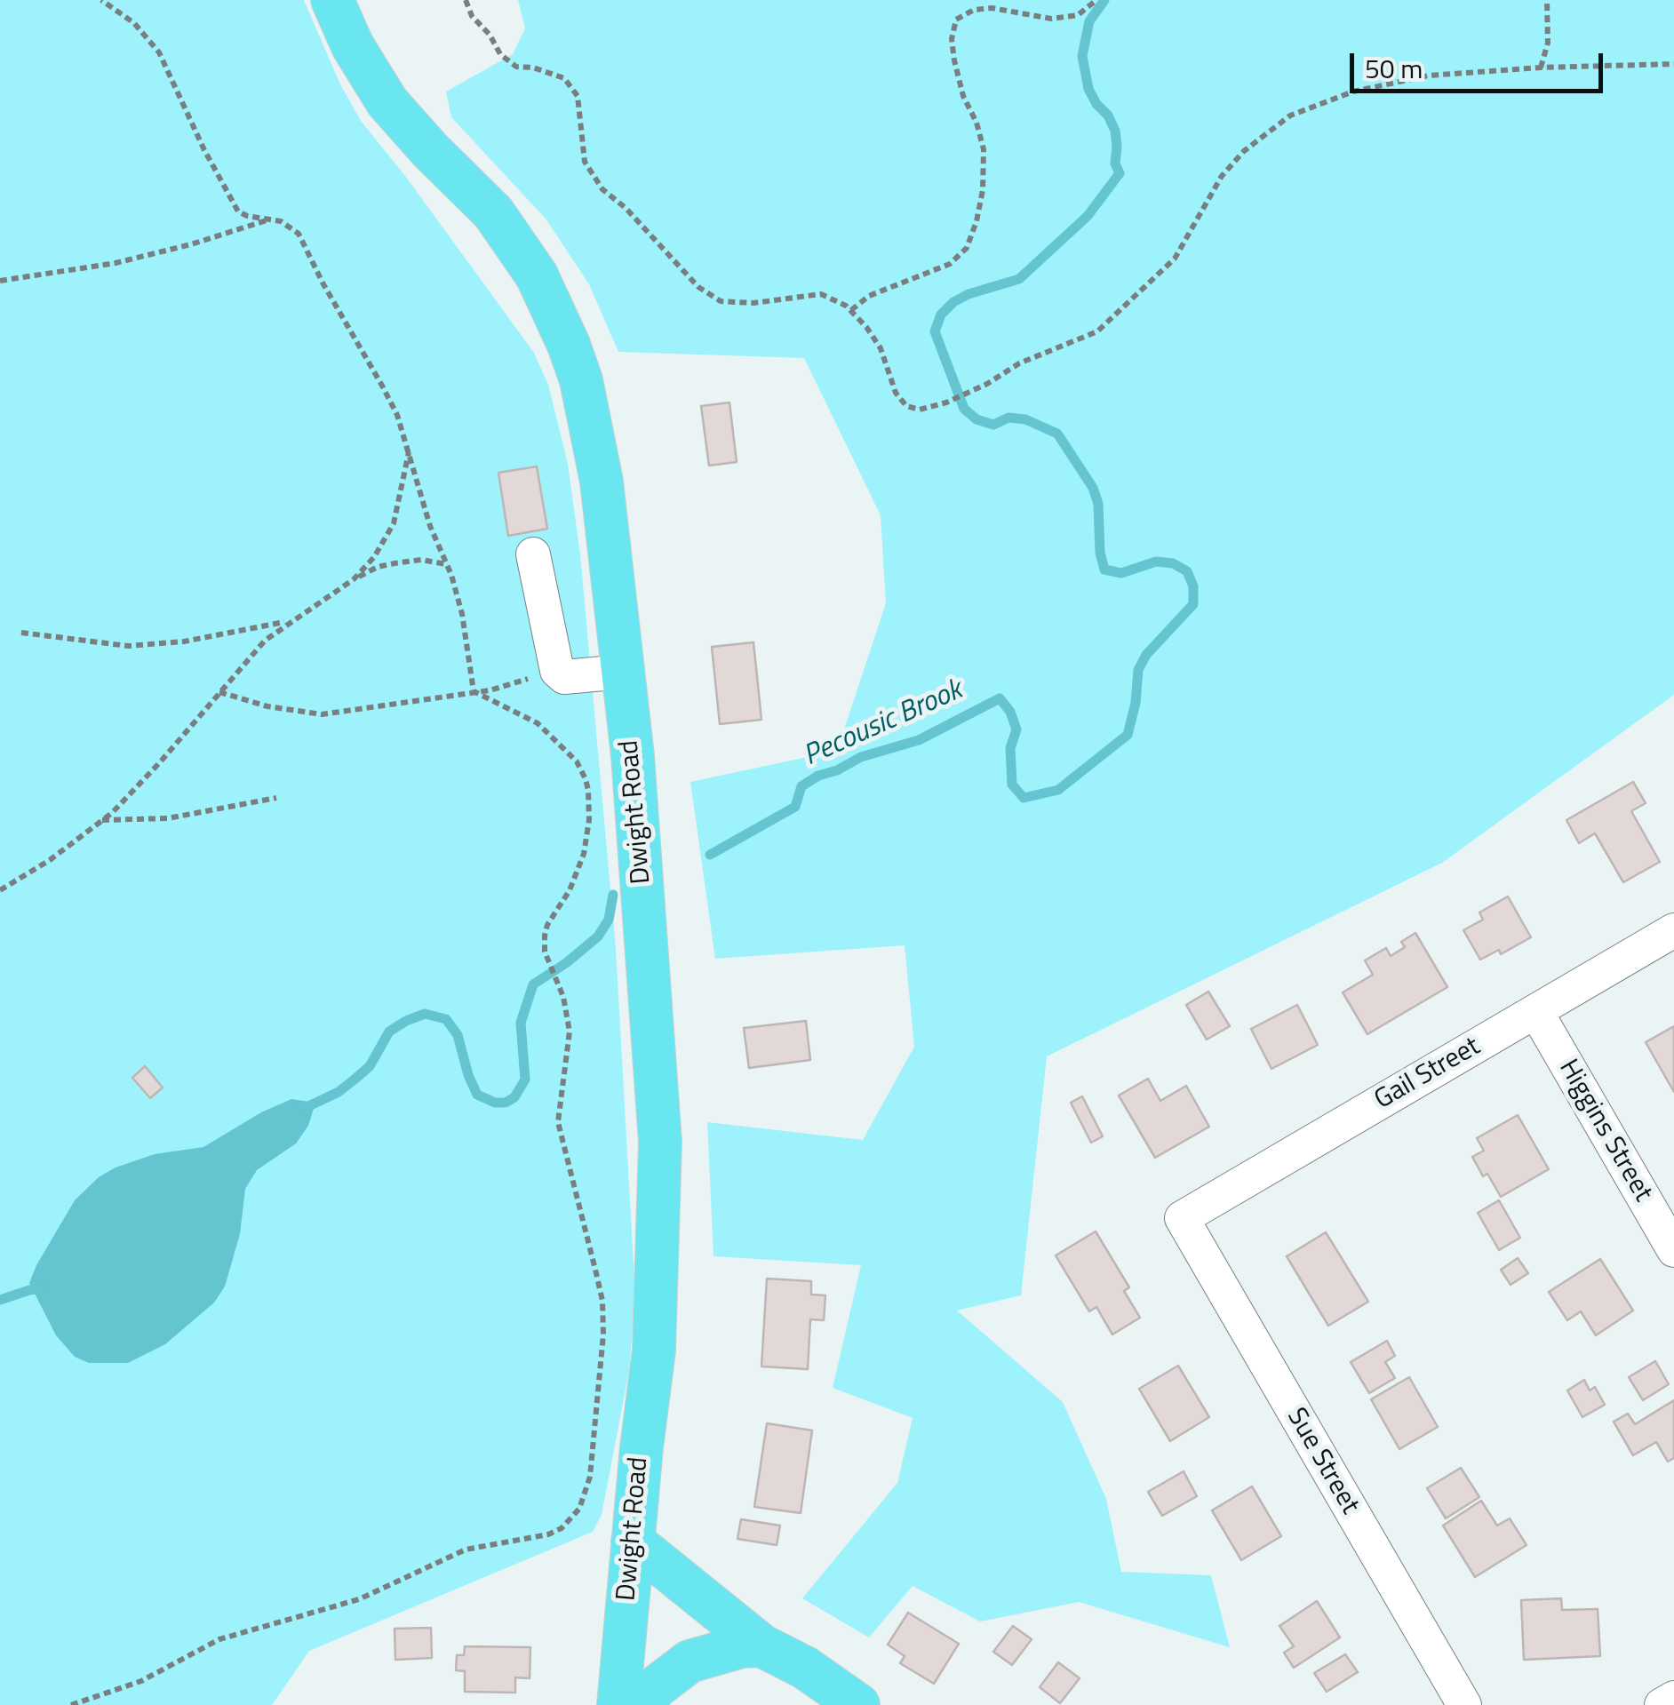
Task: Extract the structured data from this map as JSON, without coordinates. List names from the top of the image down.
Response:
{
  "streets": {
    "main road": ["Dwight Road"],
    "street": ["Gail Street", "Higgins Street", "Sue Street"]
  },
  "crossings": [
    ["Gail Street", "Higgins Street"],
    ["Gail Street", "Sue Street"]
  ],
  "water": ["Pecousic Brook"],
  "scale_bar": "50 m"
}
